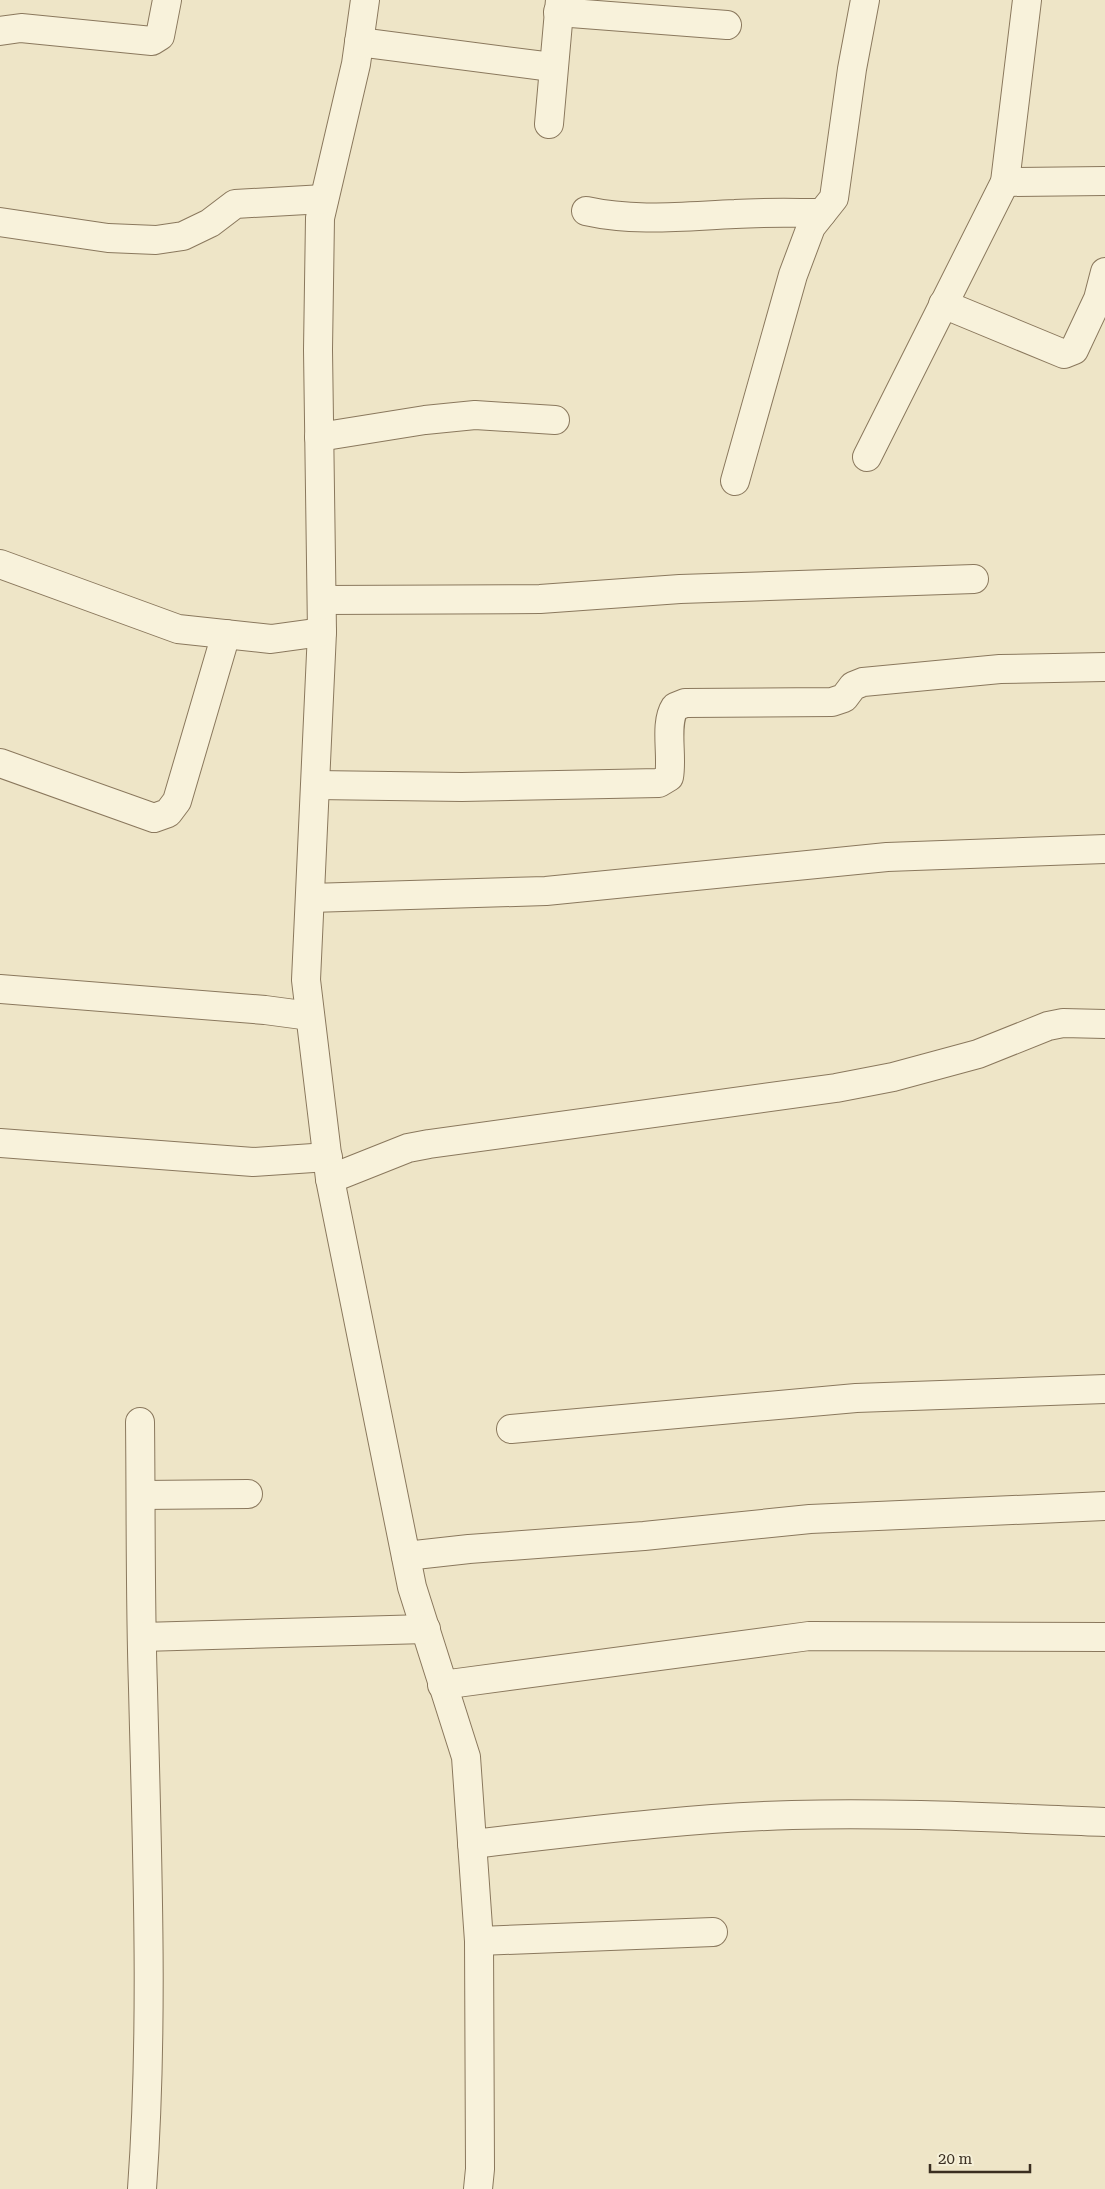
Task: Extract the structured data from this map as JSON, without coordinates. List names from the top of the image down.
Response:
{
  "scale_bar": "20 m"
}
